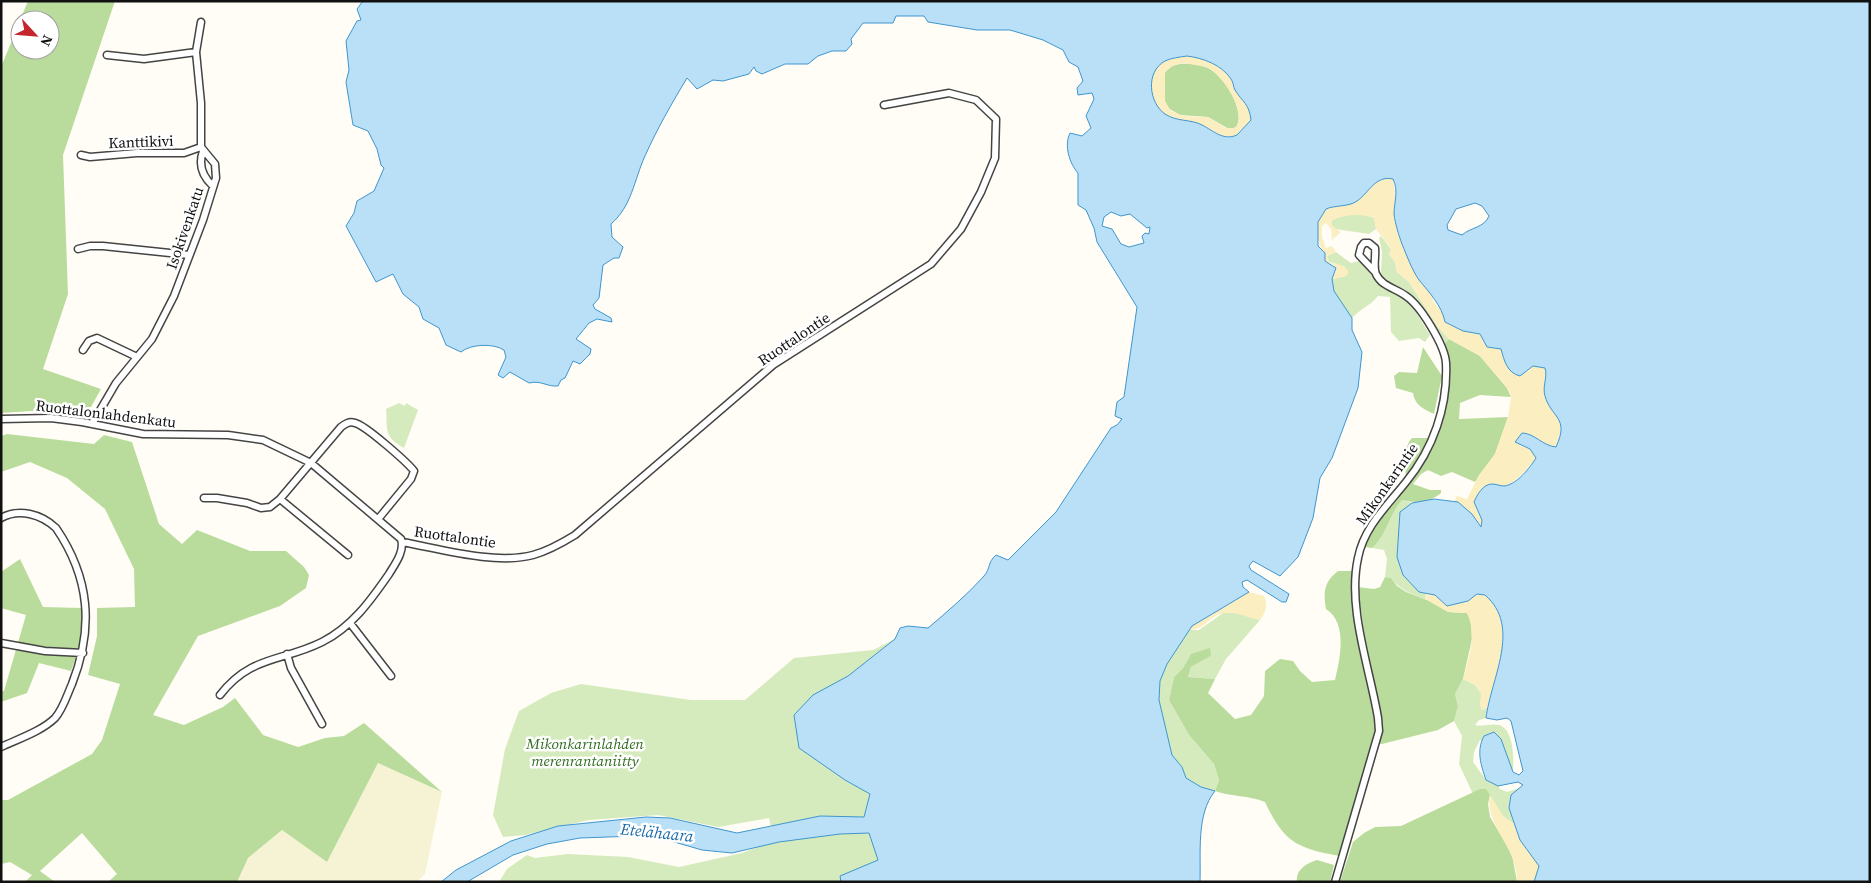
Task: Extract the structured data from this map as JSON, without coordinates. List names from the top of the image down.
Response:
{
  "streets": {
    "street": [
      "Kanttikivi",
      "Isokivenkatu",
      "Ruottalontie",
      "Ruottalonlahdenkatu",
      "Mikonkarintie"
    ]
  },
  "crossings": [
    ["Kanttikivi", "Isokivenkatu"],
    ["Isokivenkatu", "Ruottalonlahdenkatu"],
    ["Ruottalontie", "Ruottalonlahdenkatu"]
  ],
  "water": ["Etelähaara"],
  "parks": ["Mikonkarinlahden merenrantaniitty"],
  "north": "bottom right"
}
